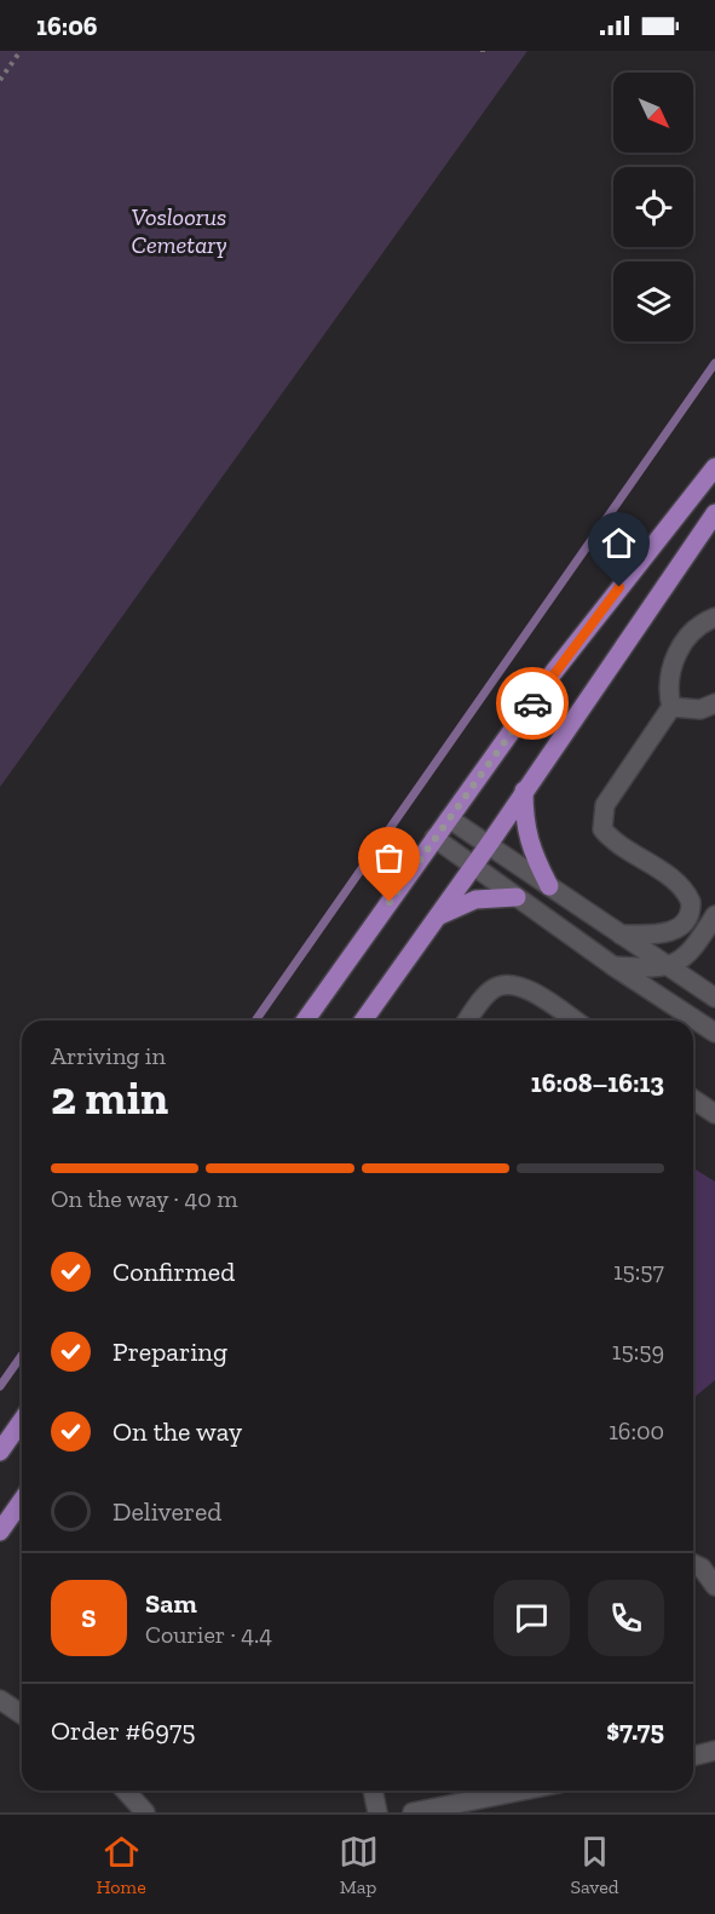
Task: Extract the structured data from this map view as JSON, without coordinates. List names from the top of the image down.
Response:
{
  "parks": ["Vosloorus Cemetary"],
  "north": "bottom right",
  "page": {
    "status": "16:06",
    "heading": ["2 min", "Arriving in", "16:08–16:13"],
    "panel": [
      "Sam",
      "Courier · 4.4",
      "Order #6975",
      "$7.75"
    ],
    "bar": "On the way · 40 m",
    "list": [
      ["Confirmed", "15:57"],
      ["Preparing", "15:59"],
      ["On the way", "16:00"],
      "Delivered"
    ],
    "round": "S",
    "tabs": ["Home", "Map", "Saved"]
  }
}
